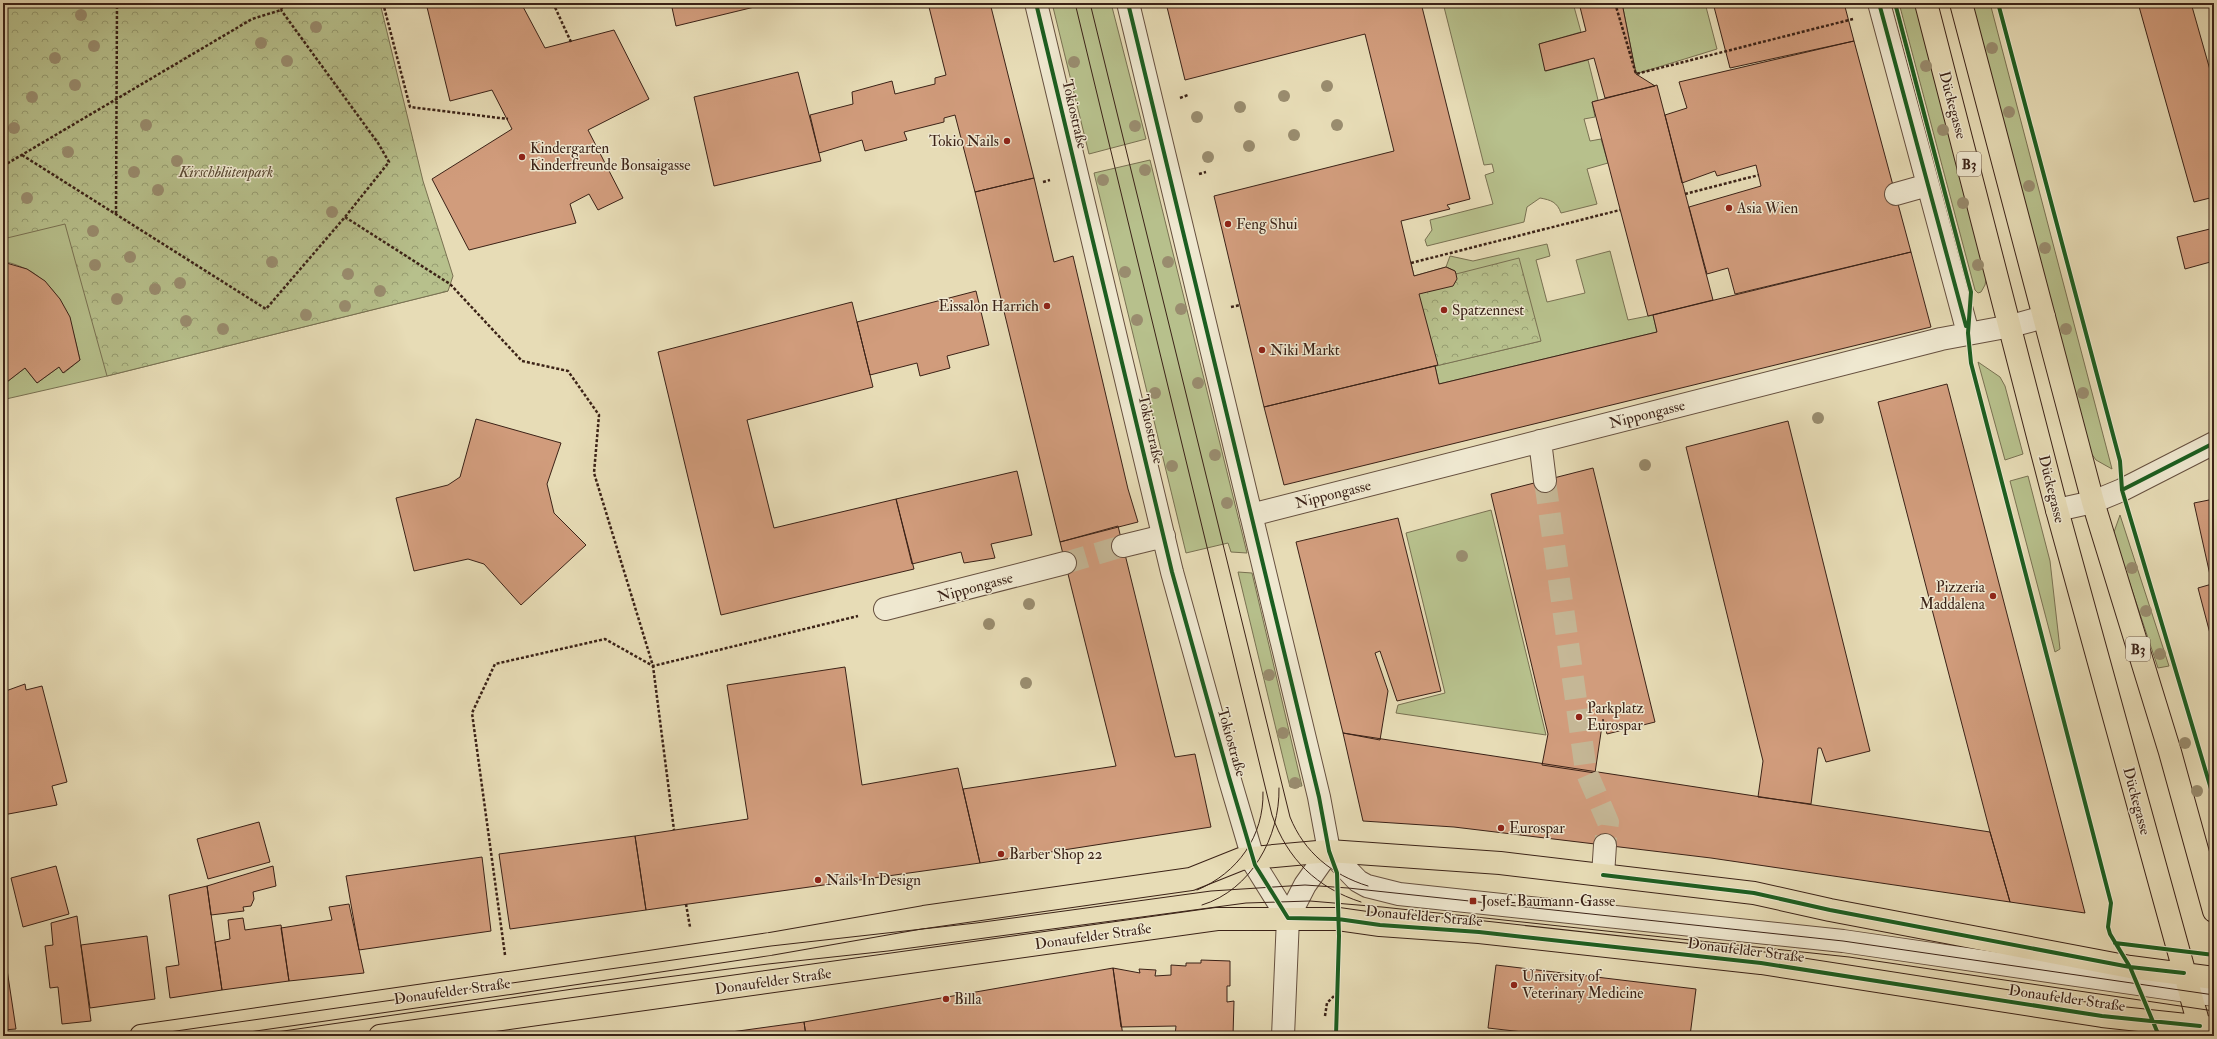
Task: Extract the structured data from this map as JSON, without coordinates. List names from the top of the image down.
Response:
{
  "streets": {
    "main road": ["Dückegasse", "B3", "Donaufelder Straße"],
    "street": ["Tokiostraße", "Nippongasse"]
  },
  "crossings": [
    ["Dückegasse", "B3"],
    ["Dückegasse", "Nippongasse"],
    ["Dückegasse", "Donaufelder Straße"],
    ["Tokiostraße", "Donaufelder Straße"],
    ["B3", "Nippongasse"],
    ["B3", "Donaufelder Straße"]
  ],
  "parks": ["Kirschblütenpark"],
  "places": {
    "other": [
      "Tokio Nails",
      "Kindergarten Kinderfreunde Bonsaigasse",
      "Asia Wien",
      "Feng Shui",
      "Eissalon Harrich",
      "Spatzennest",
      "Niki Markt",
      "Pizzeria Maddalena",
      "Parkplatz Eurospar",
      "Eurospar",
      "Barber Shop 22",
      "Nails In Design",
      "University of Veterinary Medicine",
      "Billa"
    ],
    "transit": ["Josef-Baumann-Gasse"]
  }
}
